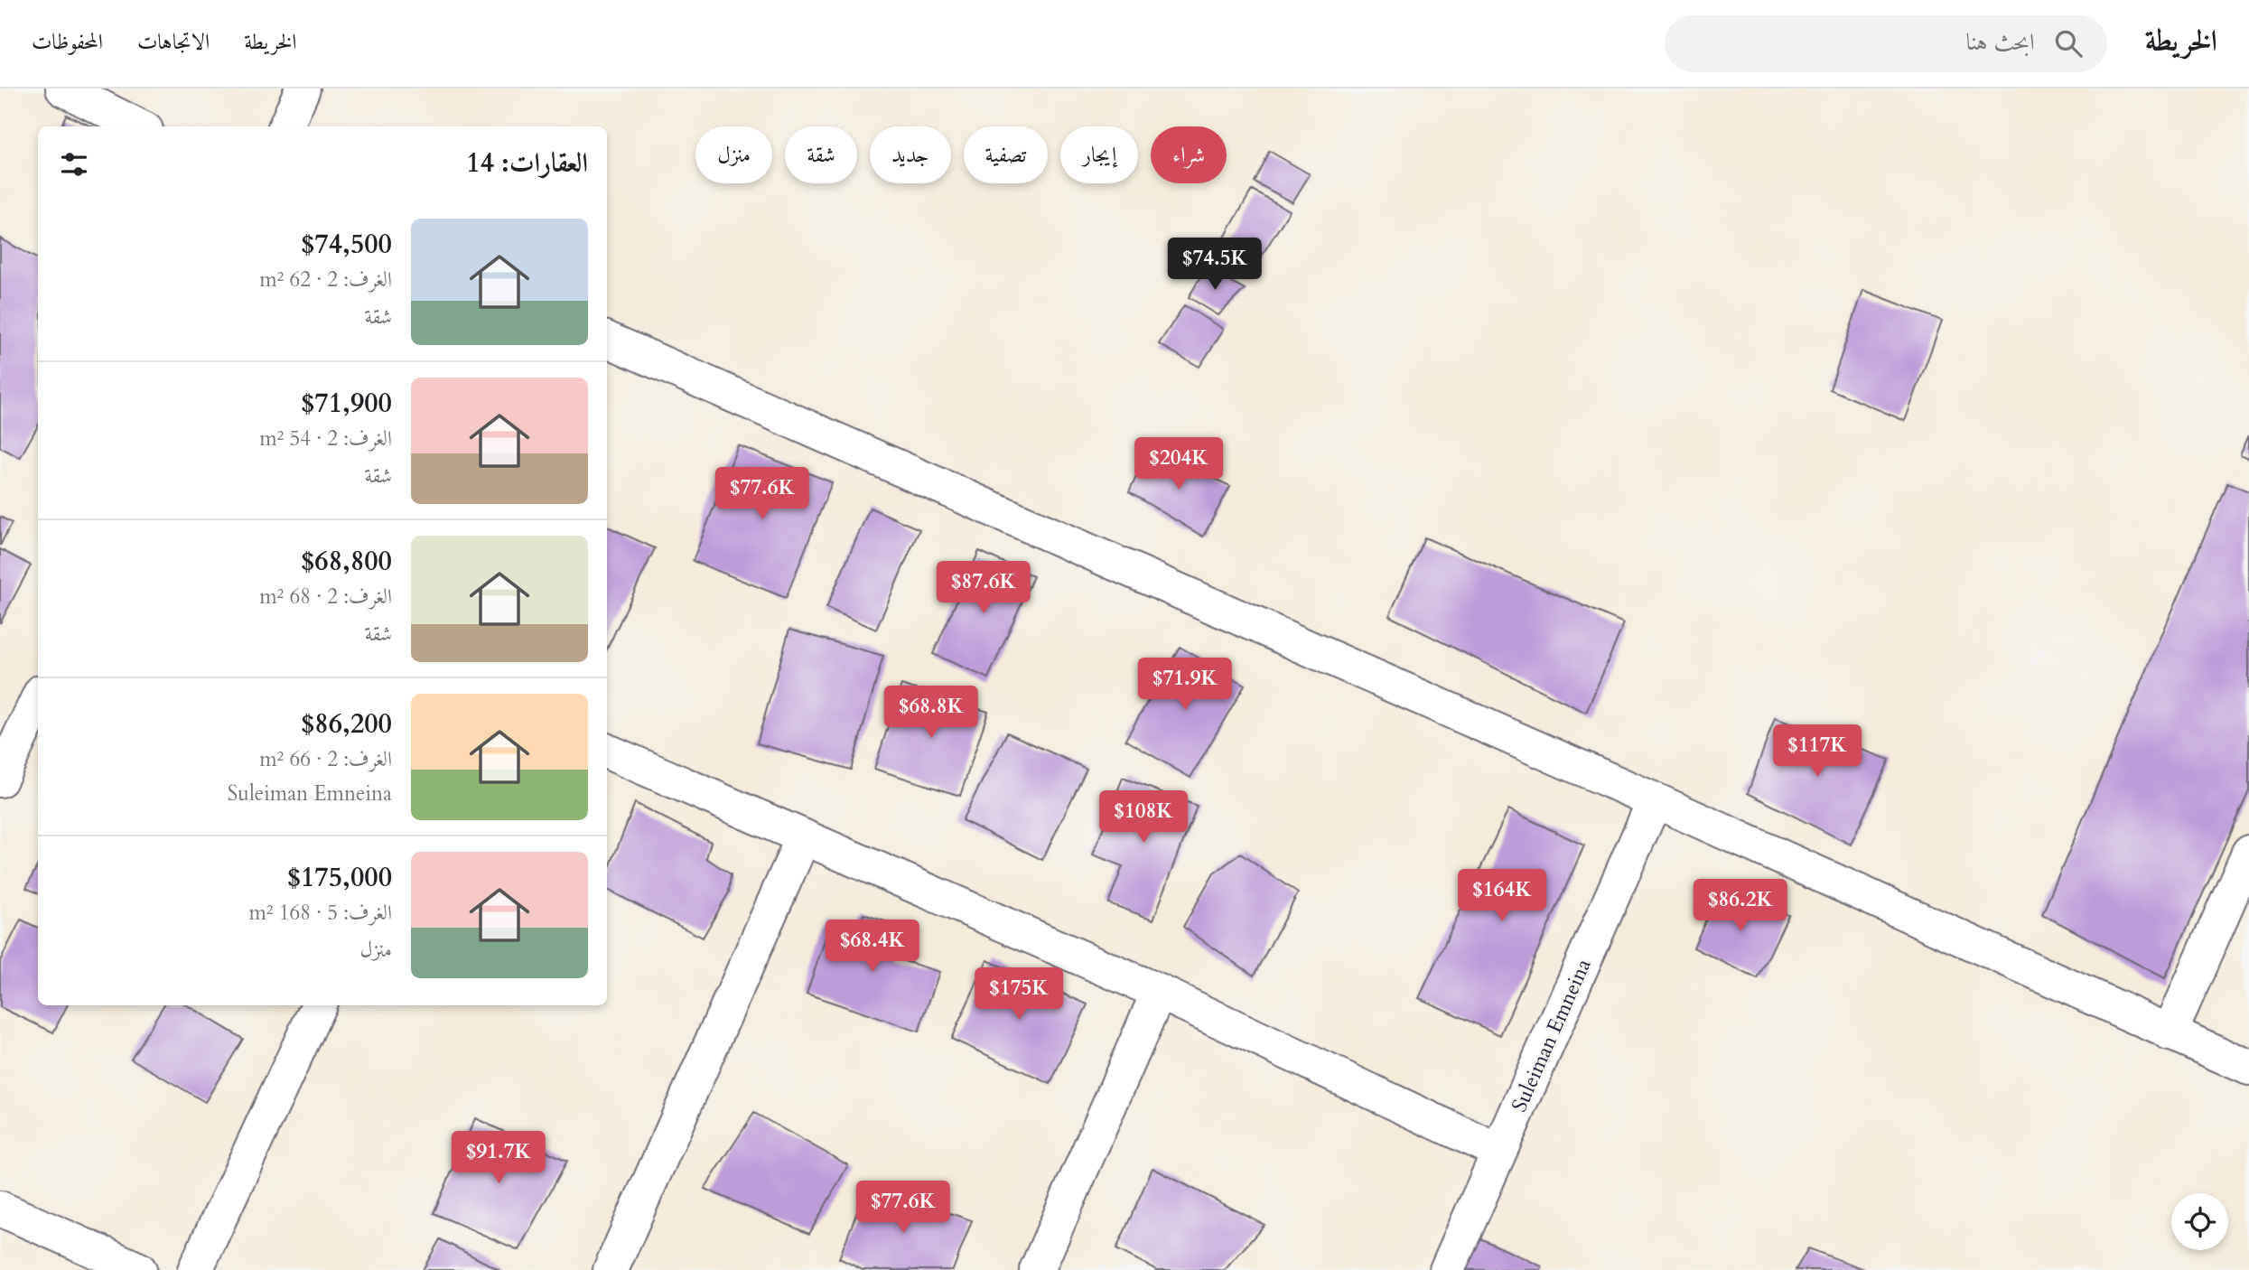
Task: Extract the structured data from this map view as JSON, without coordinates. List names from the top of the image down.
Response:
{
  "streets": {
    "street": ["Suleiman Emneina"]
  },
  "page": {
    "header": "الخريطة",
    "search": "ابحث هنا",
    "nav": ["الخريطة", "الاتجاهات", "المحفوظات"],
    "chip": [
      "شراء",
      "إيجار",
      "تصفية",
      "جديد",
      "شقة",
      "منزل"
    ],
    "heading": "العقارات: 14",
    "list": [
      {
        "name": "$74,500",
        "note": "الغرف: 2 · 62 m² · شقة"
      },
      {
        "name": "$71,900",
        "note": "الغرف: 2 · 54 m² · شقة"
      },
      {
        "name": "$68,800",
        "note": "الغرف: 2 · 68 m² · شقة"
      },
      {
        "name": "$86,200",
        "note": "الغرف: 2 · 66 m² · Suleiman Emneina"
      },
      {
        "name": "$175,000",
        "note": "الغرف: 5 · 168 m² · منزل"
      }
    ],
    "price": [
      "$74.5K",
      "$204K",
      "$77.6K",
      "$87.6K",
      "$71.9K",
      "$68.8K",
      "$117K",
      "$108K",
      "$164K",
      "$86.2K",
      "$68.4K",
      "$175K",
      "$91.7K",
      "$77.6K"
    ]
  }
}
